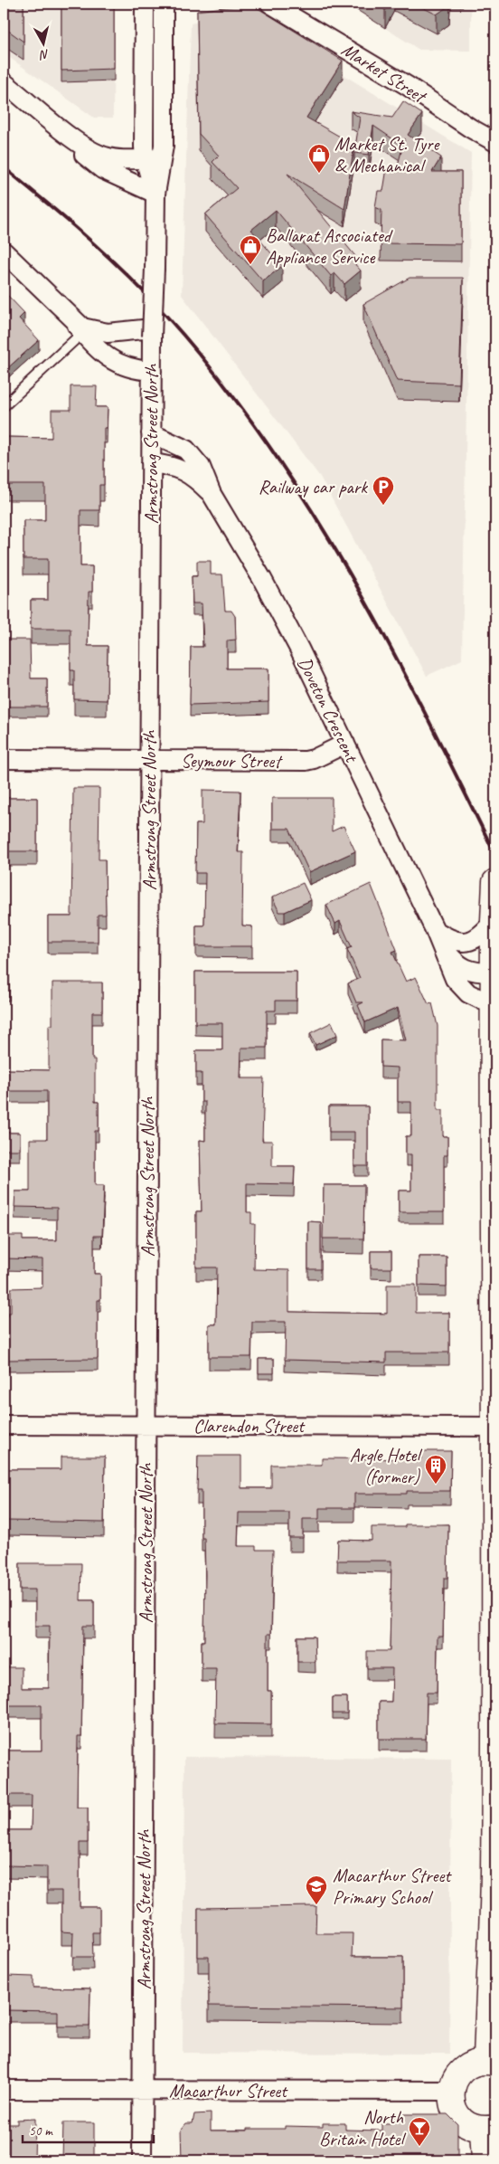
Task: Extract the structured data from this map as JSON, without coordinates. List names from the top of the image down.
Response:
{
  "streets": {
    "street": [
      "Market Street",
      "Armstrong Street North",
      "Doveton Crescent",
      "Seymour Street",
      "Clarendon Street",
      "Macarthur Street"
    ]
  },
  "crossings": [
    ["Armstrong Street North", "Doveton Crescent"],
    ["Armstrong Street North", "Seymour Street"],
    ["Armstrong Street North", "Clarendon Street"],
    ["Armstrong Street North", "Macarthur Street"],
    ["Doveton Crescent", "Seymour Street"]
  ],
  "places": {
    "shop": ["Market St. Tyre & Mechanical", "Ballarat Associated Appliance Service"],
    "parking": ["Railway car park"],
    "building": ["Argle Hotel (former)"],
    "school or university": ["Macarthur Street Primary School"],
    "bar": ["North Britain Hotel"]
  },
  "scale_bar": "50 m",
  "north": "bottom"
}
